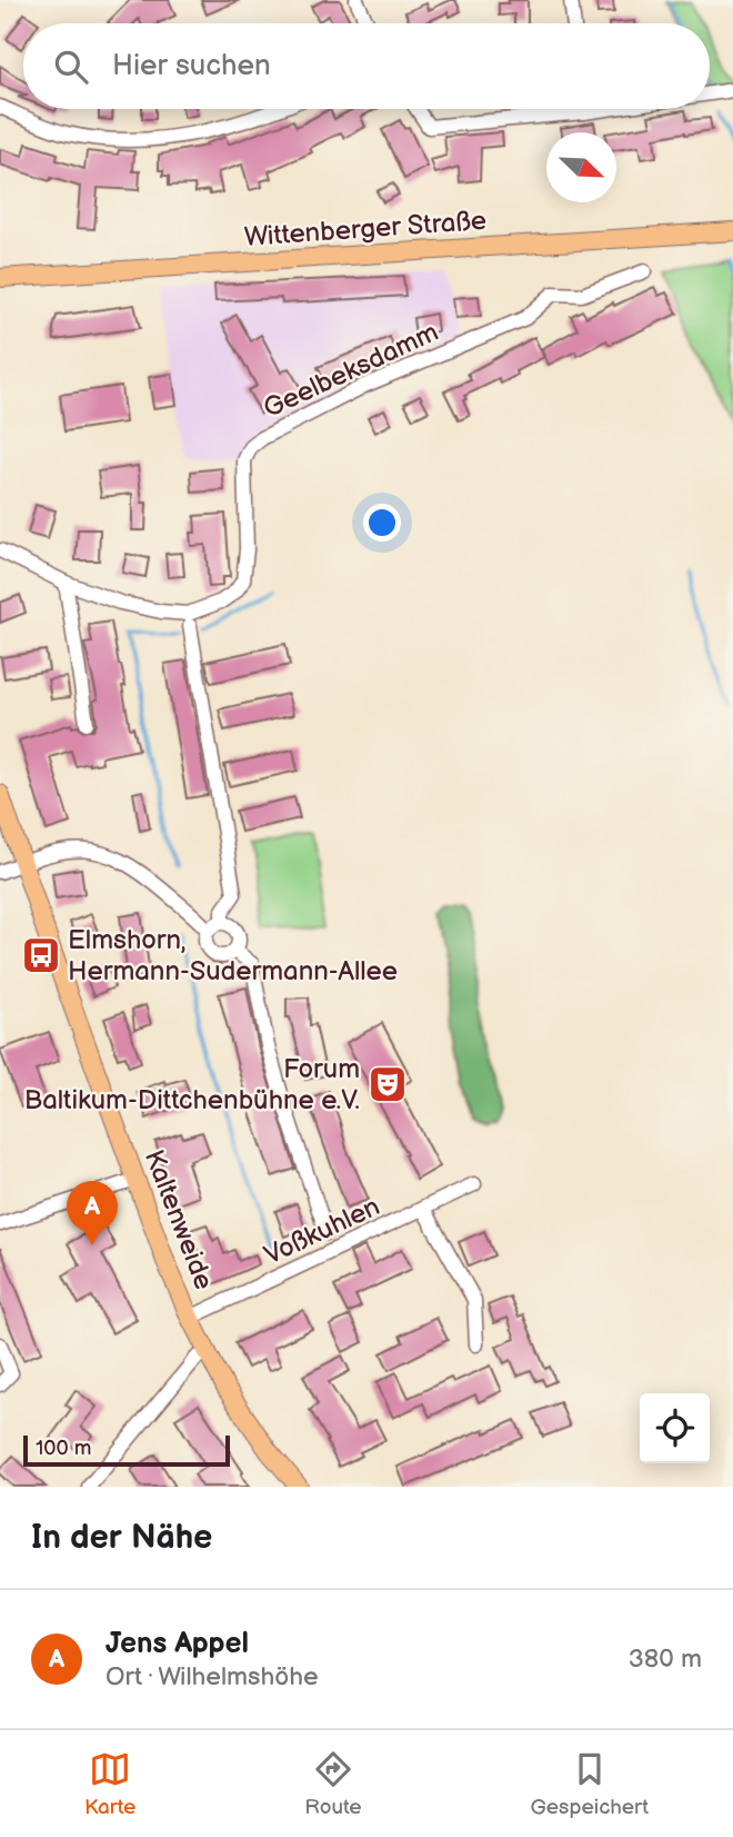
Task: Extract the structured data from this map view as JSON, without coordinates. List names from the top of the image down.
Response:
{
  "streets": {
    "main road": ["Wittenberger Straße", "Kaltenweide"],
    "street": ["Geelbeksdamm", "Voßkuhlen"]
  },
  "crossings": [
    ["Kaltenweide", "Voßkuhlen"]
  ],
  "places": {
    "bus stop": ["Elmshorn, Hermann-Sudermann-Allee"],
    "theatre": ["Forum Baltikum-Dittchenbühne e.V."]
  },
  "scale_bar": "100 m",
  "north": "bottom right",
  "page": {
    "search": "Hier suchen",
    "pins": "A",
    "scale": "100 m",
    "heading": "In der Nähe",
    "list": [
      {
        "mark": "A",
        "name": "Jens Appel",
        "note": "Ort · Wilhelmshöhe",
        "value": "380 m"
      }
    ],
    "nav": ["Karte", "Route", "Gespeichert"]
  }
}
